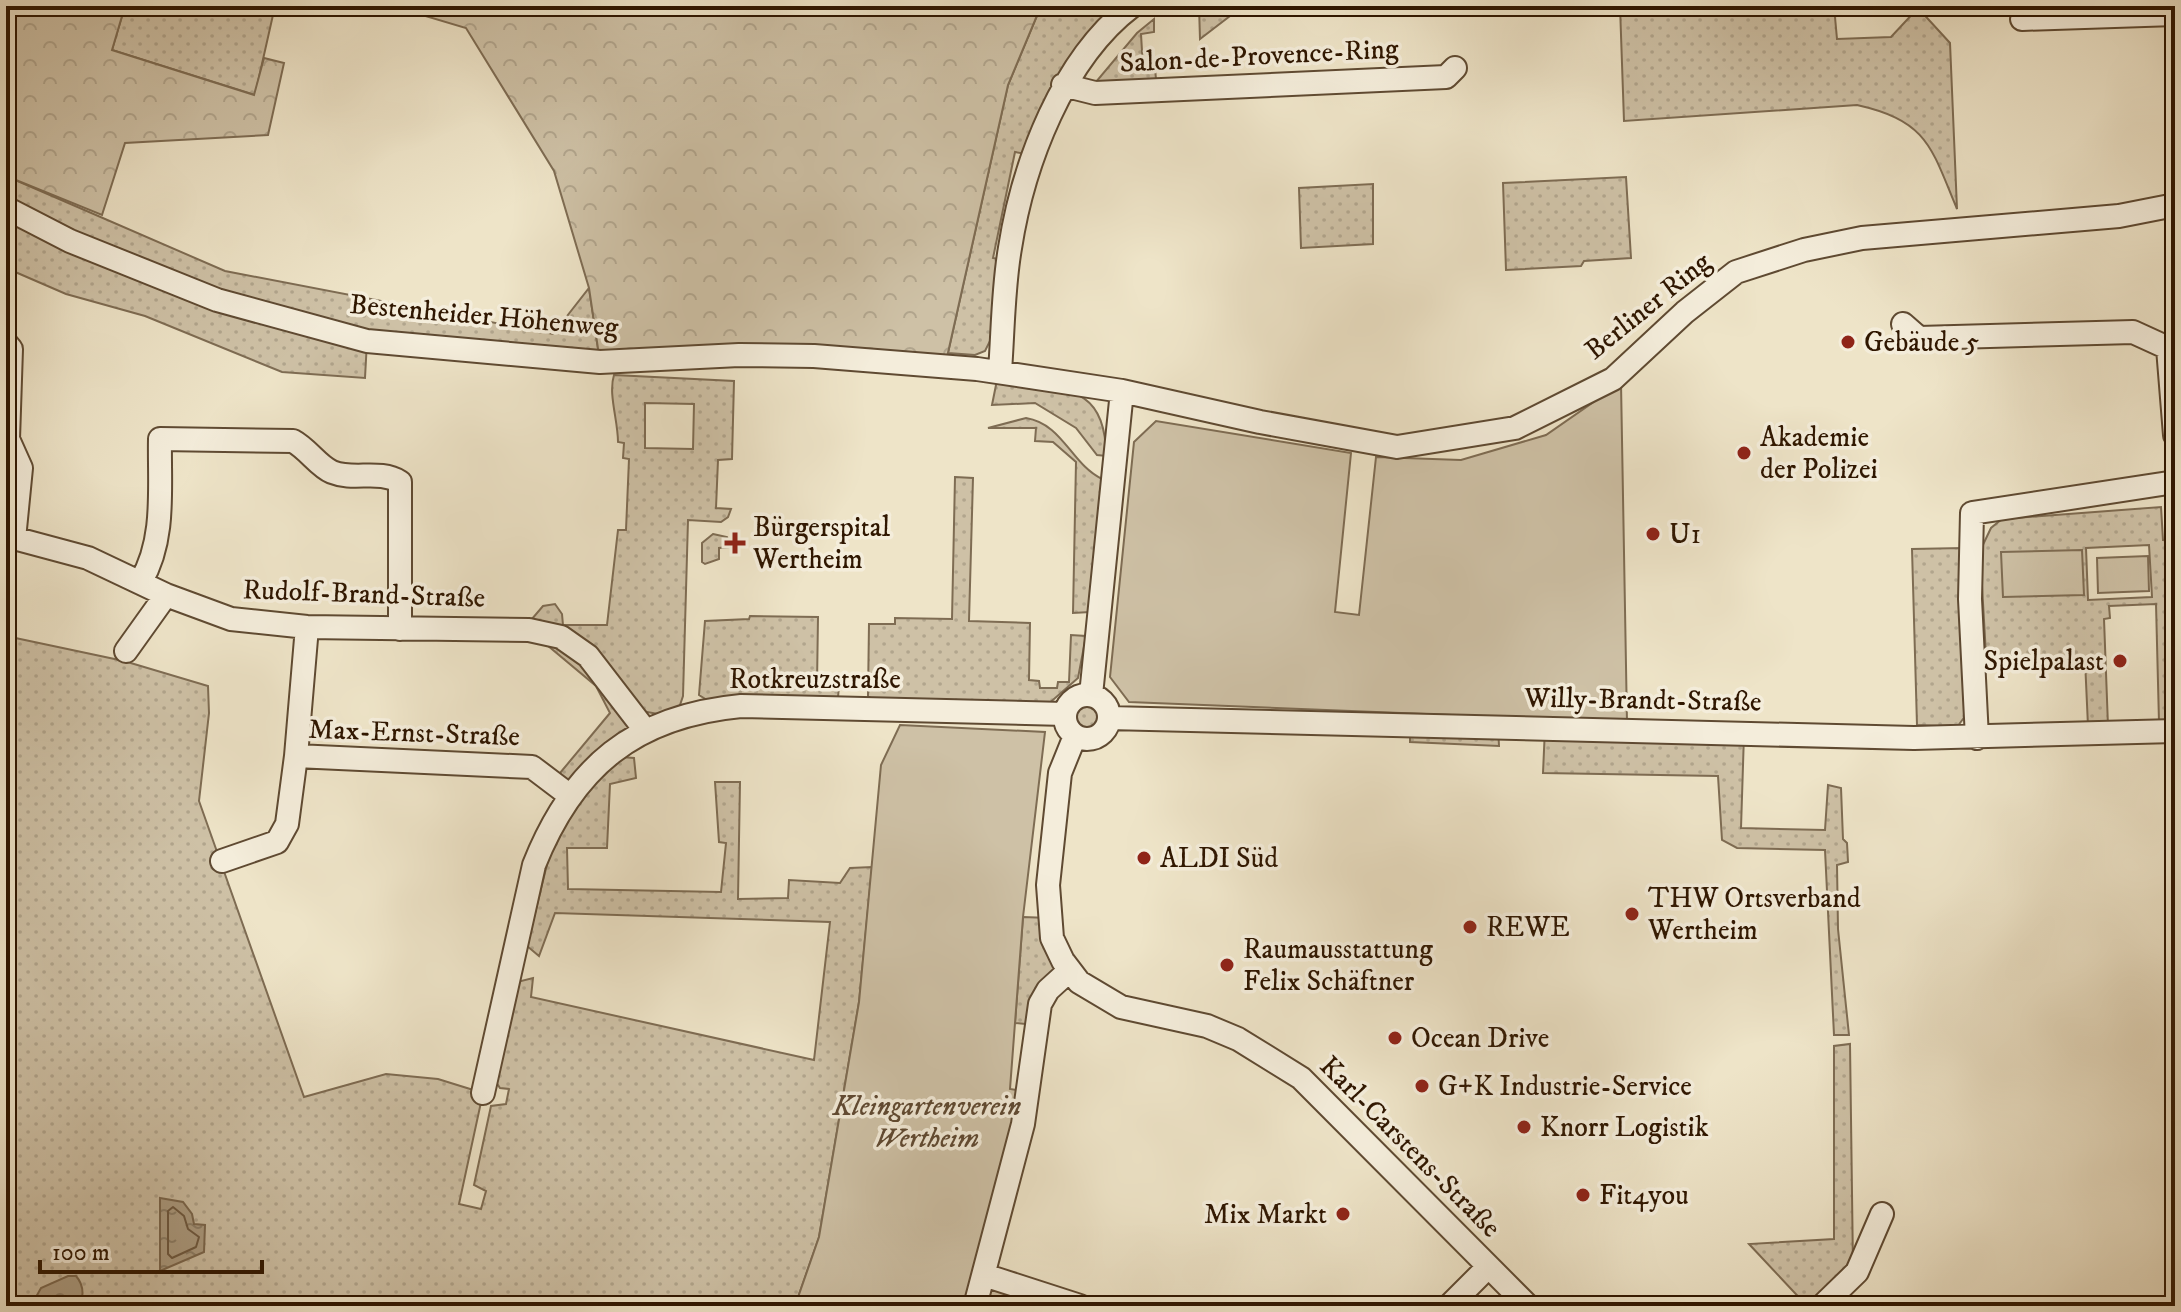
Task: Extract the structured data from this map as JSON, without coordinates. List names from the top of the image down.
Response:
{
  "streets": {
    "street": [
      "Salon-de-Provence-Ring",
      "Berliner Ring",
      "Bestenheider Höhenweg",
      "Rudolf-Brand-Straße",
      "Rotkreuzstraße",
      "Willy-Brandt-Straße",
      "Max-Ernst-Straße",
      "Karl-Carstens-Straße"
    ]
  },
  "crossings": [
    ["Salon-de-Provence-Ring", "Bestenheider Höhenweg"],
    ["Berliner Ring", "Bestenheider Höhenweg"],
    ["Rudolf-Brand-Straße", "Rotkreuzstraße"],
    ["Rotkreuzstraße", "Willy-Brandt-Straße"],
    ["Rotkreuzstraße", "Max-Ernst-Straße"],
    ["Rotkreuzstraße", "Karl-Carstens-Straße"],
    ["Willy-Brandt-Straße", "Karl-Carstens-Straße"]
  ],
  "parks": ["Kleingartenverein Wertheim"],
  "places": {
    "other": [
      "Gebäude 5",
      "Akademie der Polizei",
      "U1",
      "Spielpalast",
      "ALDI Süd",
      "THW Ortsverband Wertheim",
      "REWE",
      "Raumausstattung Felix Schäftner",
      "Ocean Drive",
      "G+K Industrie-Service",
      "Knorr Logistik",
      "Fit4you",
      "Mix Markt"
    ],
    "health": ["Bürgerspital Wertheim"]
  },
  "scale_bar": "100 m"
}
